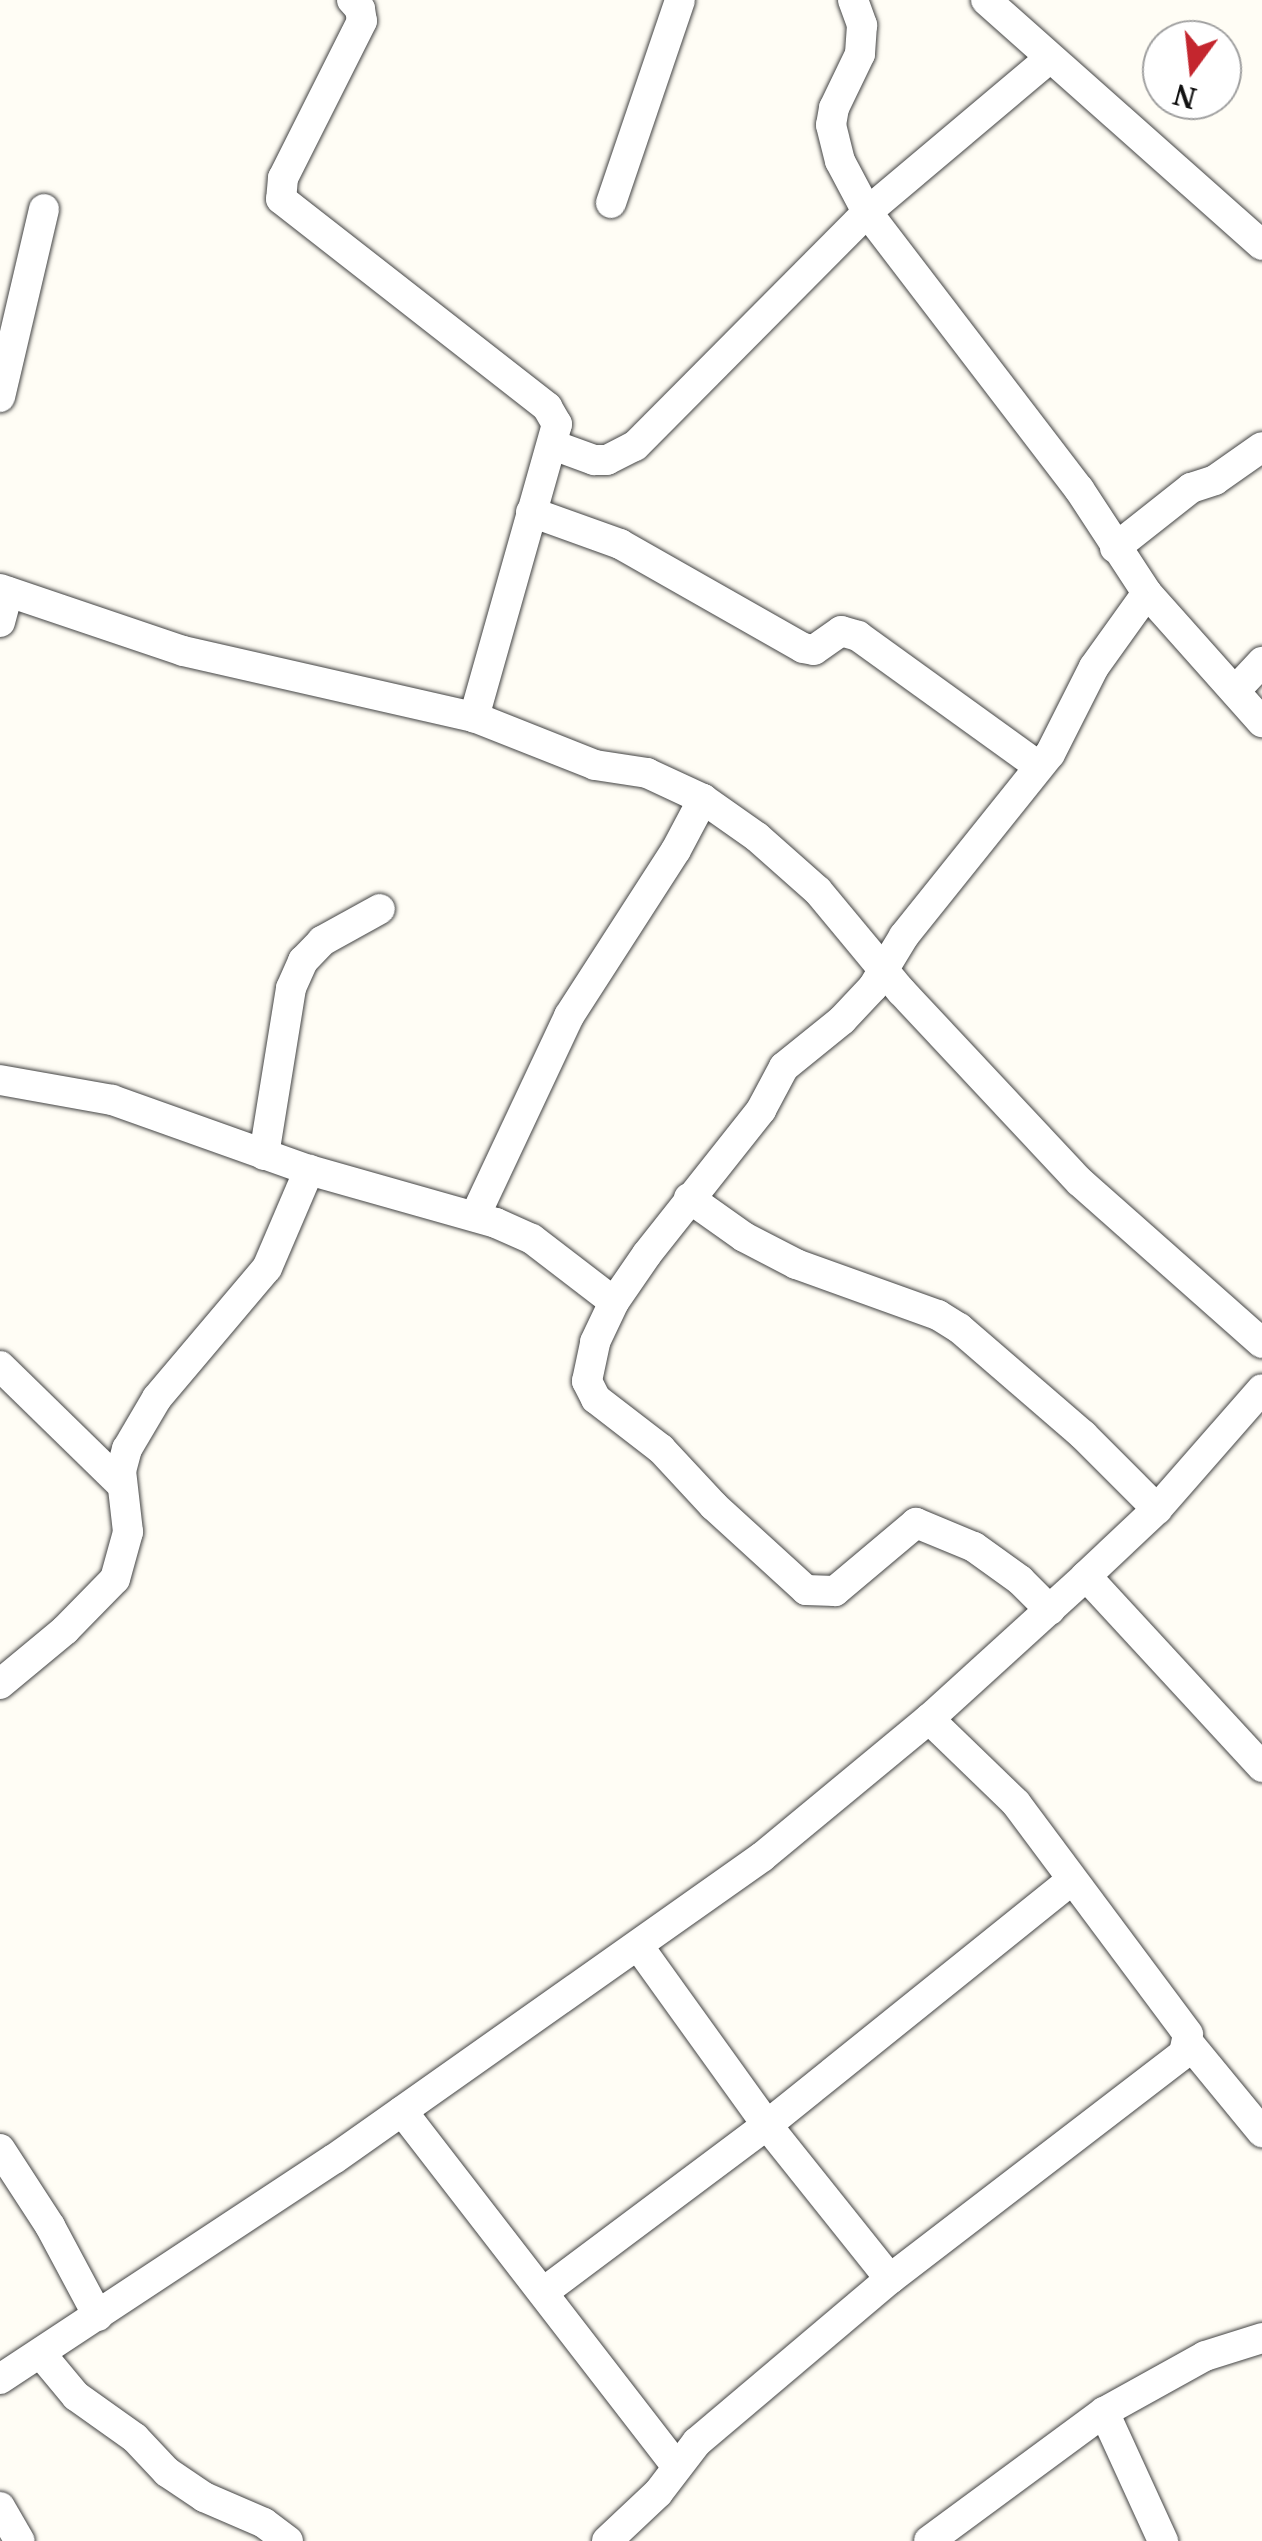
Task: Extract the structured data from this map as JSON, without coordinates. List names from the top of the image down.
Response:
{
  "north": "bottom"
}
